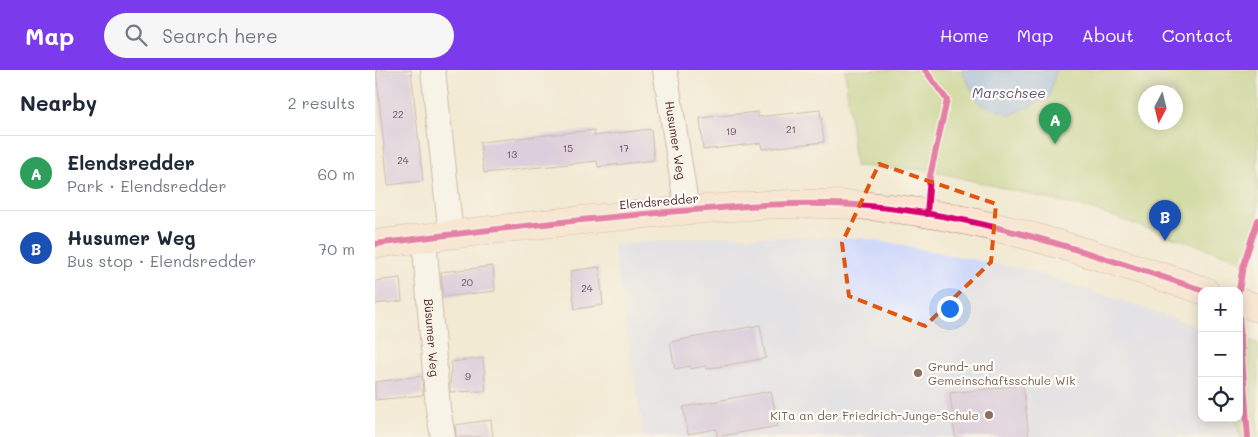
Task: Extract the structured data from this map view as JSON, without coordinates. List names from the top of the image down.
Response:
{
  "streets": {
    "main road": ["Elendsredder"],
    "street": ["Husumer Weg", "Büsumer Weg"]
  },
  "crossings": [
    ["Husumer Weg", "Elendsredder"],
    ["Elendsredder", "Büsumer Weg"]
  ],
  "water": ["Marschsee"],
  "places": ["Grund- und Gemeinschaftsschule Wik", "KiTa an der Friedrich-Junge-Schule"],
  "house_numbers": [
    "22",
    "21",
    "19",
    "15",
    "17",
    "13",
    "24",
    "20",
    "24",
    "9"
  ],
  "north": "bottom",
  "page": {
    "header": "Map",
    "search": "Search here",
    "nav": [
      "Home",
      "Map",
      "About",
      "Contact"
    ],
    "heading": ["Nearby", "2 results"],
    "pins": ["A", "B"],
    "list": [
      {
        "mark": "A",
        "name": "Elendsredder",
        "note": "Park · Elendsredder",
        "value": "60 m"
      },
      {
        "mark": "B",
        "name": "Husumer Weg",
        "note": "Bus stop · Elendsredder",
        "value": "70 m"
      }
    ],
    "map_buttons": ["+", "−"]
  }
}
